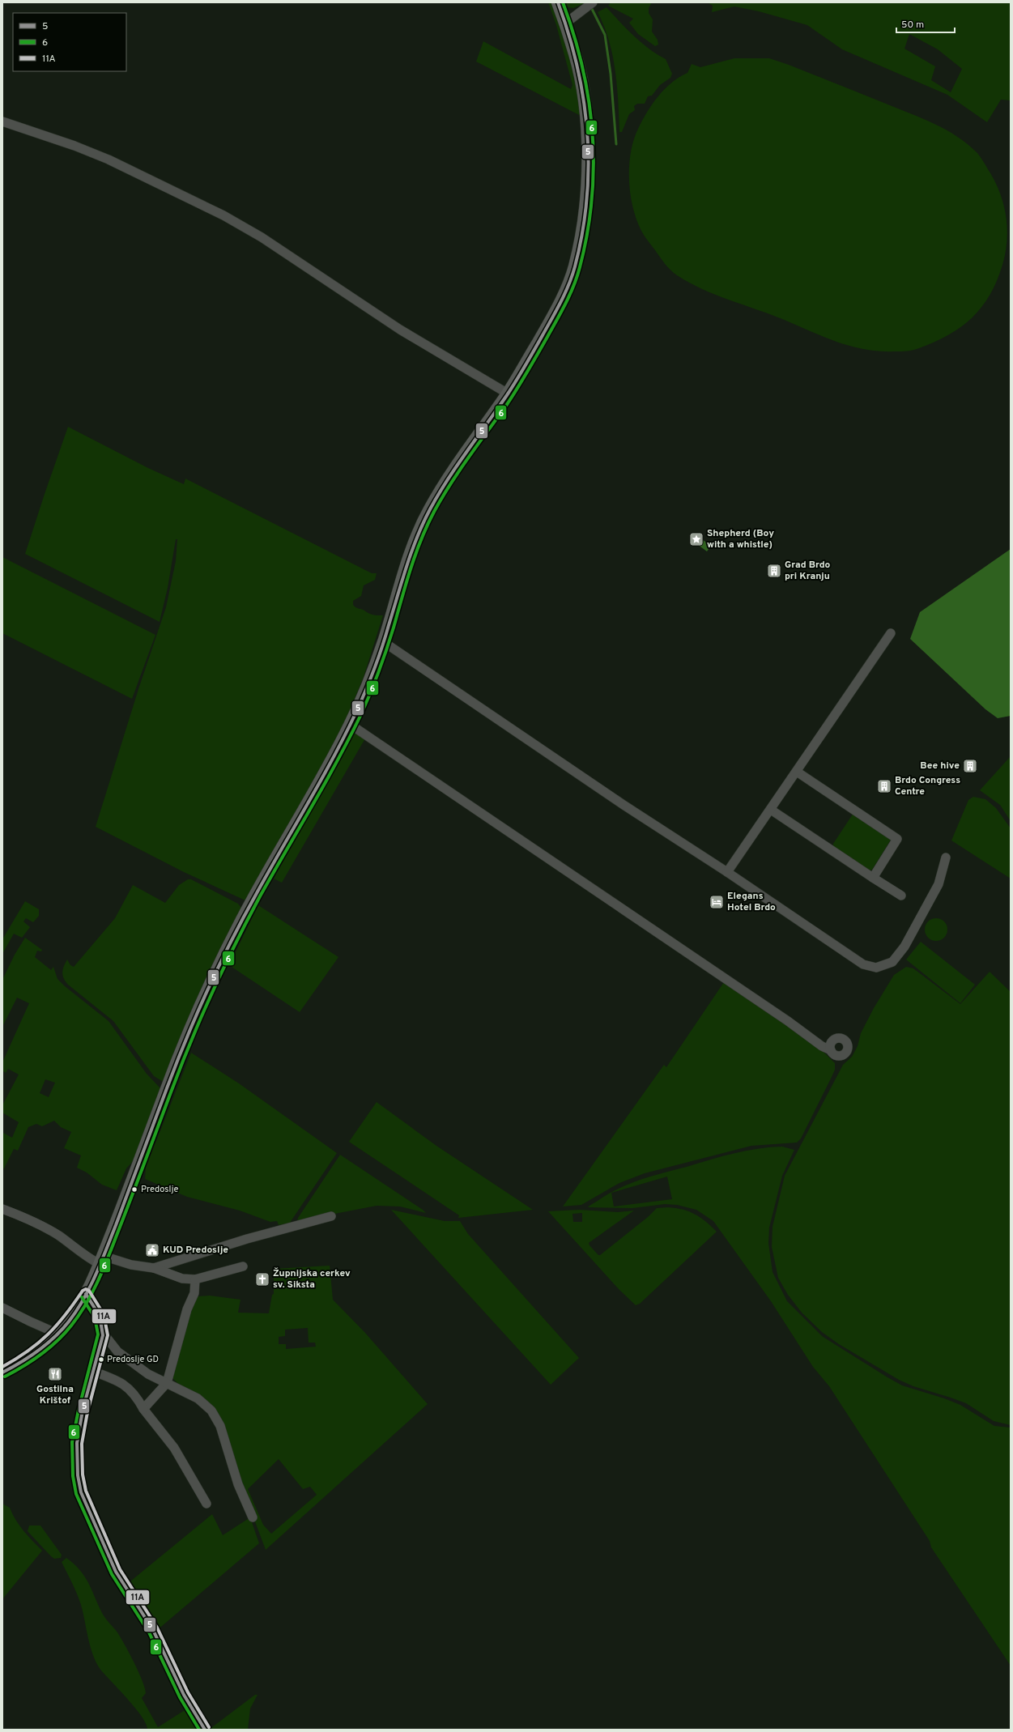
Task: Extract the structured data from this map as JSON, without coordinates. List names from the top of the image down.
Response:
{
  "places": {
    "place": ["Shepherd (Boy with a whistle)"],
    "building": ["Grad Brdo pri Kranju", "Bee hive", "Brdo Congress Centre"],
    "hotel": ["Elegans Hotel Brdo"],
    "other": ["Predoslje", "Predoslje GD"],
    "public building": ["KUD Predoslje"],
    "church": ["Župnijska cerkev sv. Siksta"],
    "restaurant": ["Gostilna Krištof"]
  },
  "lines": ["transit line 5", "transit line 6", "transit line 11A"],
  "legend": ["5", "6", "11A"],
  "scale_bar": "50 m"
}
